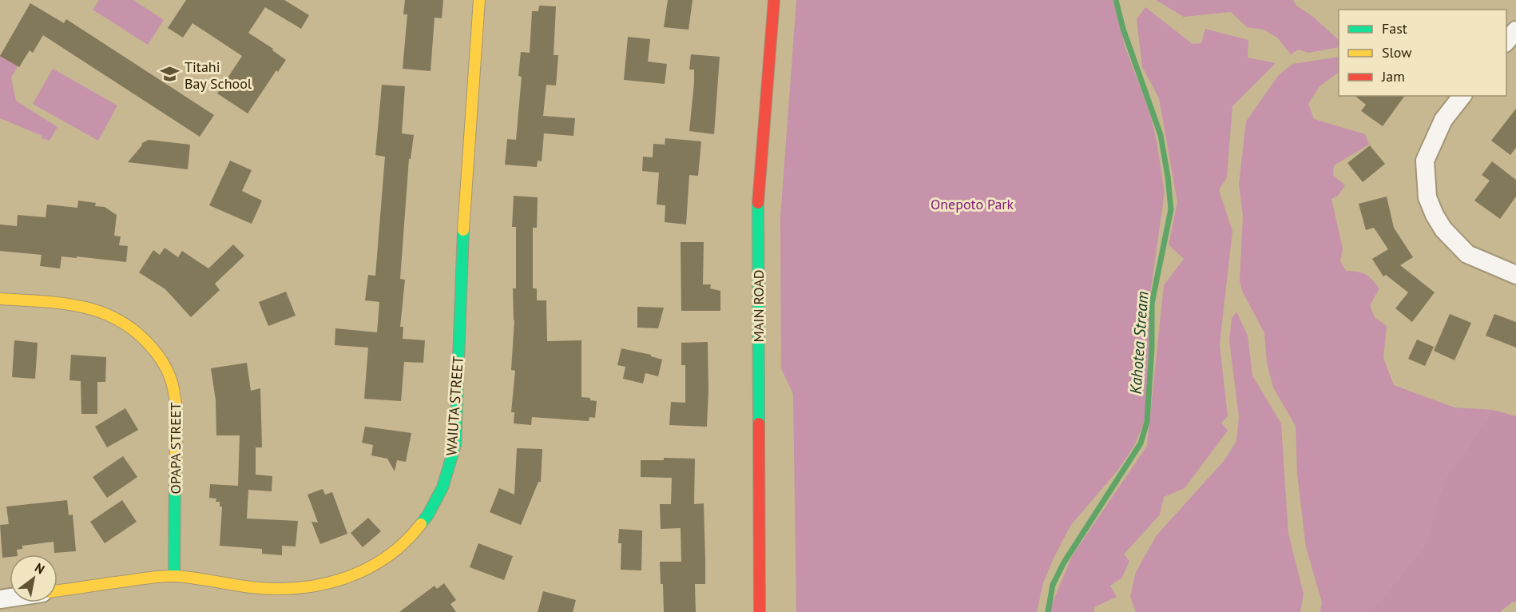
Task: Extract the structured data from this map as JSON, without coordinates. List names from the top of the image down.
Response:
{
  "streets": {
    "street": ["MAIN ROAD", "WAIUTA STREET", "OPAPA STREET"]
  },
  "crossings": [
    ["WAIUTA STREET", "OPAPA STREET"]
  ],
  "water": ["Kahotea Stream"],
  "parks": ["Onepoto Park"],
  "places": {
    "school or university": ["Titahi Bay School"]
  },
  "legend": ["Fast", "Slow", "Jam"],
  "north": "top right"
}
